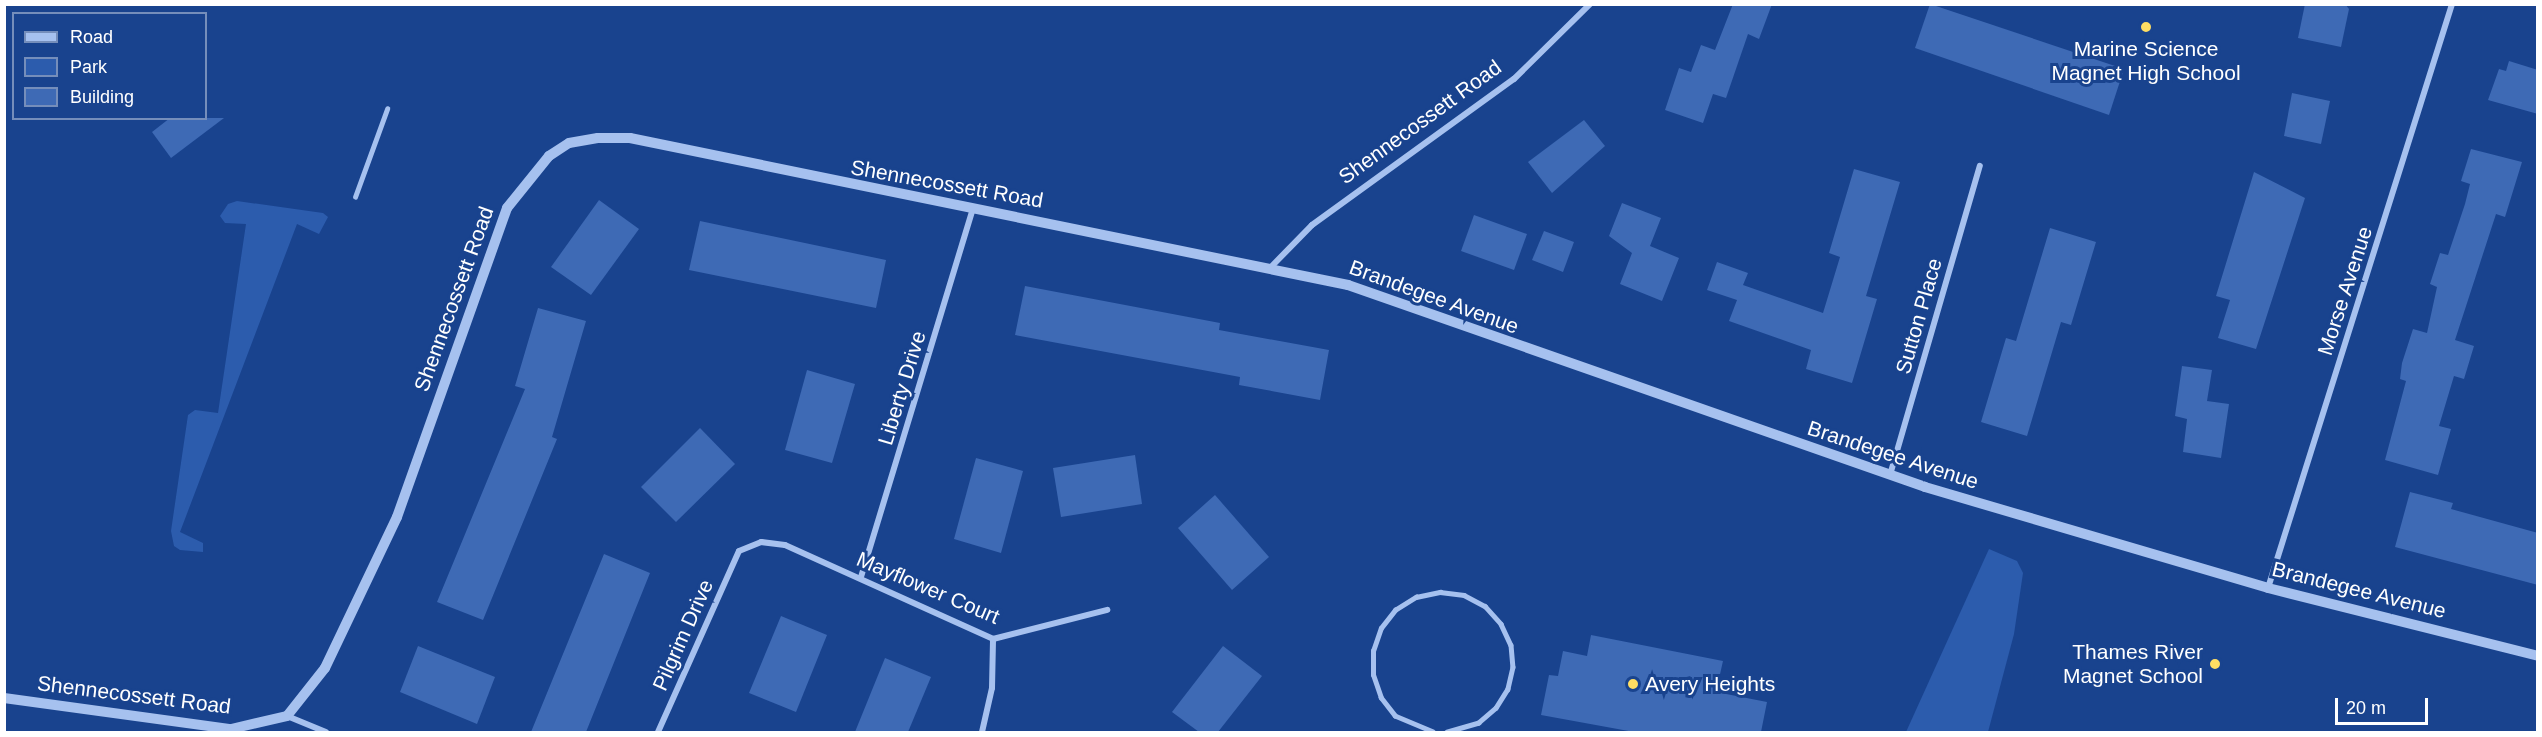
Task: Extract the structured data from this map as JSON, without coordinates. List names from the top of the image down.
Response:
{
  "streets": {
    "street": [
      "Shennecossett Road",
      "Morse Avenue",
      "Brandegee Avenue",
      "Sutton Place",
      "Liberty Drive",
      "Mayflower Court",
      "Pilgrim Drive"
    ]
  },
  "crossings": [
    ["Shennecossett Road", "Brandegee Avenue"],
    ["Shennecossett Road", "Liberty Drive"],
    ["Morse Avenue", "Brandegee Avenue"],
    ["Brandegee Avenue", "Sutton Place"],
    ["Liberty Drive", "Mayflower Court"],
    ["Mayflower Court", "Pilgrim Drive"]
  ],
  "places": ["Marine Science Magnet High School", "Thames River Magnet School", "Avery Heights"],
  "legend": ["Road", "Park", "Building"],
  "scale_bar": "20 m"
}
